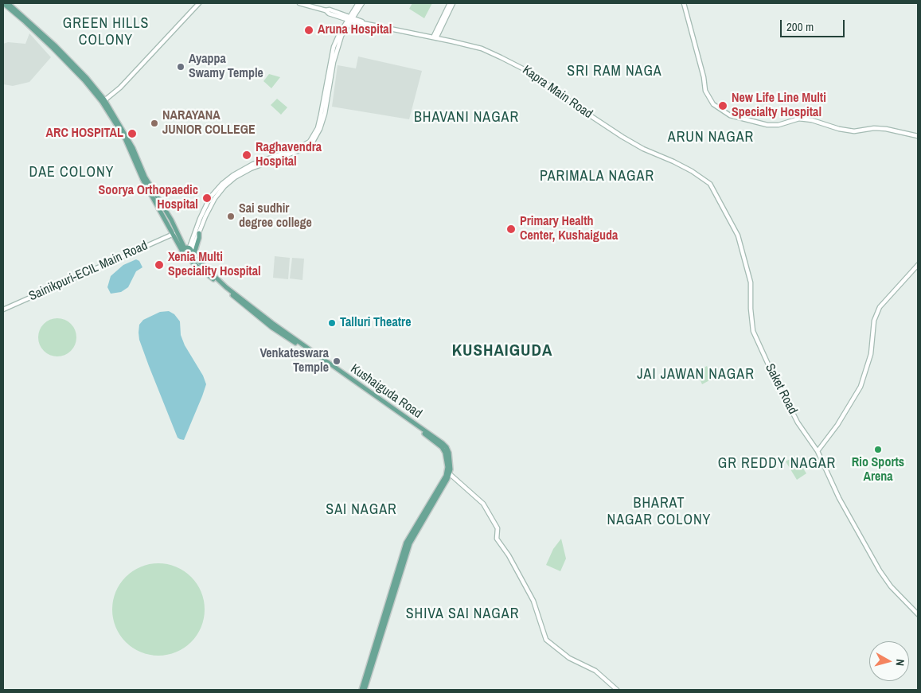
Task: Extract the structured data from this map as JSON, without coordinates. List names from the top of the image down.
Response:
{
  "streets": {
    "main road": ["Kushaiguda Road"],
    "street": ["Kapra Main Road", "Sainikpuri-ECIL Main Road", "Saket Road"]
  },
  "crossings": [
    ["Kapra Main Road", "Saket Road"]
  ],
  "districts": [
    "GREEN HILLS COLONY",
    "SRI RAM NAGA",
    "BHAVANI NAGAR",
    "ARUN NAGAR",
    "DAE COLONY",
    "PARIMALA NAGAR",
    "KUSHAIGUDA",
    "JAI JAWAN NAGAR",
    "GR REDDY NAGAR",
    "BHARAT NAGAR COLONY",
    "SAI NAGAR",
    "SHIVA SAI NAGAR"
  ],
  "places": [
    "Aruna Hospital",
    "Ayappa Swamy Temple",
    "New Life Line Multi Specialty Hospital",
    "NARAYANA JUNIOR COLLEGE",
    "ARC HOSPITAL",
    "Raghavendra Hospital",
    "Soorya Orthopaedic Hospital",
    "Sai sudhir degree college",
    "Primary Health Center, Kushaiguda",
    "Xenia Multi Speciality Hospital",
    "Talluri Theatre",
    "Venkateswara Temple",
    "Rio Sports Arena"
  ],
  "scale_bar": "200 m",
  "north": "right"
}
